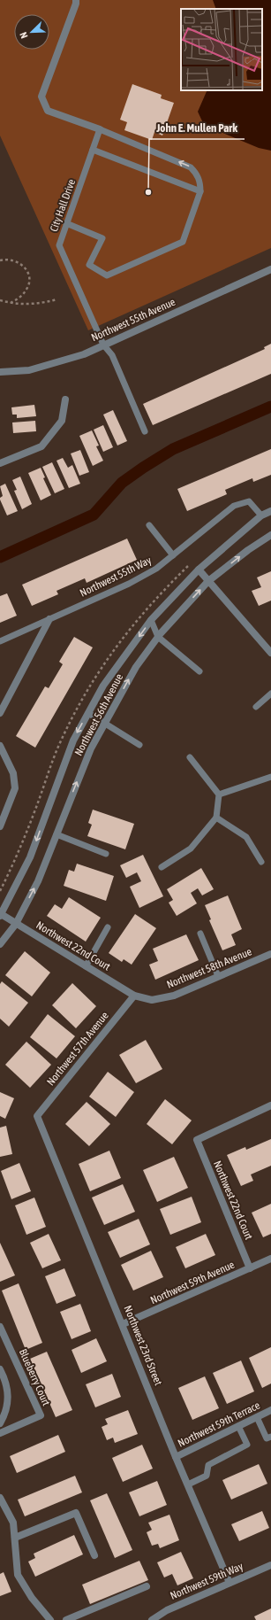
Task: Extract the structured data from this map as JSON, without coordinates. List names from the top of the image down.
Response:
{
  "streets": {
    "street": [
      "Northwest 55th Avenue",
      "Northwest 56th Avenue",
      "Northwest 22nd Court",
      "Northwest 58th Avenue",
      "Northwest 57th Avenue",
      "Northwest 59th Avenue",
      "Northwest 23rd Street",
      "Blueberry Court",
      "Northwest 59th Terrace",
      "Northwest 59th Way"
    ],
    "lane": ["City Hall Drive", "Northwest 55th Way"]
  },
  "crossings": [
    ["City Hall Drive", "Northwest 55th Avenue"],
    ["Northwest 55th Way", "Northwest 56th Avenue"],
    ["Northwest 56th Avenue", "Northwest 22nd Court"],
    ["Northwest 22nd Court", "Northwest 58th Avenue"],
    ["Northwest 22nd Court", "Northwest 57th Avenue"],
    ["Northwest 22nd Court", "Northwest 59th Avenue"],
    ["Northwest 58th Avenue", "Northwest 57th Avenue"],
    ["Northwest 57th Avenue", "Northwest 23rd Street"],
    ["Northwest 59th Avenue", "Northwest 23rd Street"],
    ["Northwest 23rd Street", "Northwest 59th Terrace"],
    ["Northwest 23rd Street", "Northwest 59th Way"]
  ],
  "places": ["John E. Mullen Park"],
  "north": "bottom left"
}
